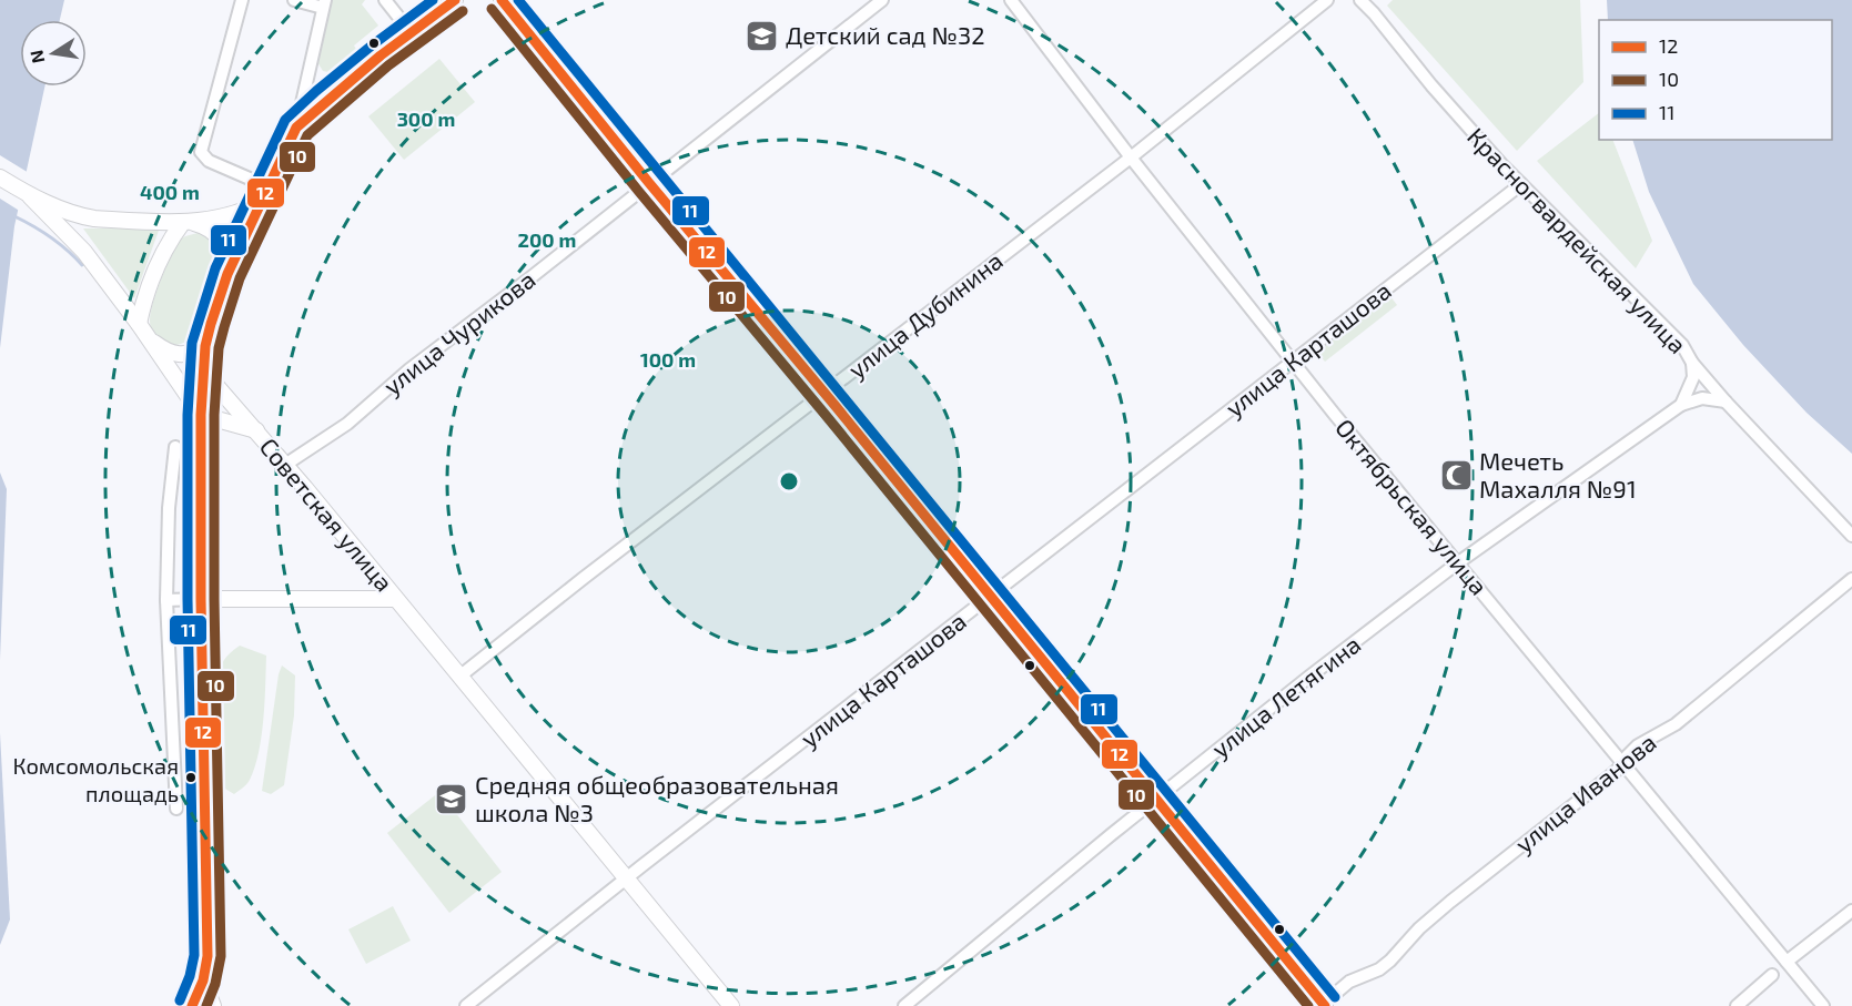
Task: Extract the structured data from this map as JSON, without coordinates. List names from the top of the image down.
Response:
{
  "streets": {
    "street": [
      "Красногвардейская улица",
      "улица Дубинина",
      "улица Чурикова",
      "улица Карташова",
      "Октябрьская улица",
      "Советская улица",
      "улица Летягина",
      "улица Иванова"
    ]
  },
  "crossings": [
    ["Красногвардейская улица", "улица Карташова"],
    ["Красногвардейская улица", "улица Летягина"],
    ["улица Дубинина", "Октябрьская улица"],
    ["улица Дубинина", "Советская улица"],
    ["улица Чурикова", "Советская улица"],
    ["улица Карташова", "Октябрьская улица"],
    ["улица Карташова", "Советская улица"],
    ["Октябрьская улица", "улица Летягина"],
    ["Октябрьская улица", "улица Иванова"]
  ],
  "places": {
    "school or university": ["Детский сад №32", "Средняя общеобразовательная школа №3"],
    "mosque": ["Мечеть Махалля №91"],
    "other": ["Комсомольская площадь"]
  },
  "lines": ["transit line 12", "transit line 11", "transit line 10"],
  "legend": ["12", "10", "11"],
  "north": "left",
  "rings": [
    "300 m",
    "400 m",
    "200 m",
    "100 m"
  ]
}
